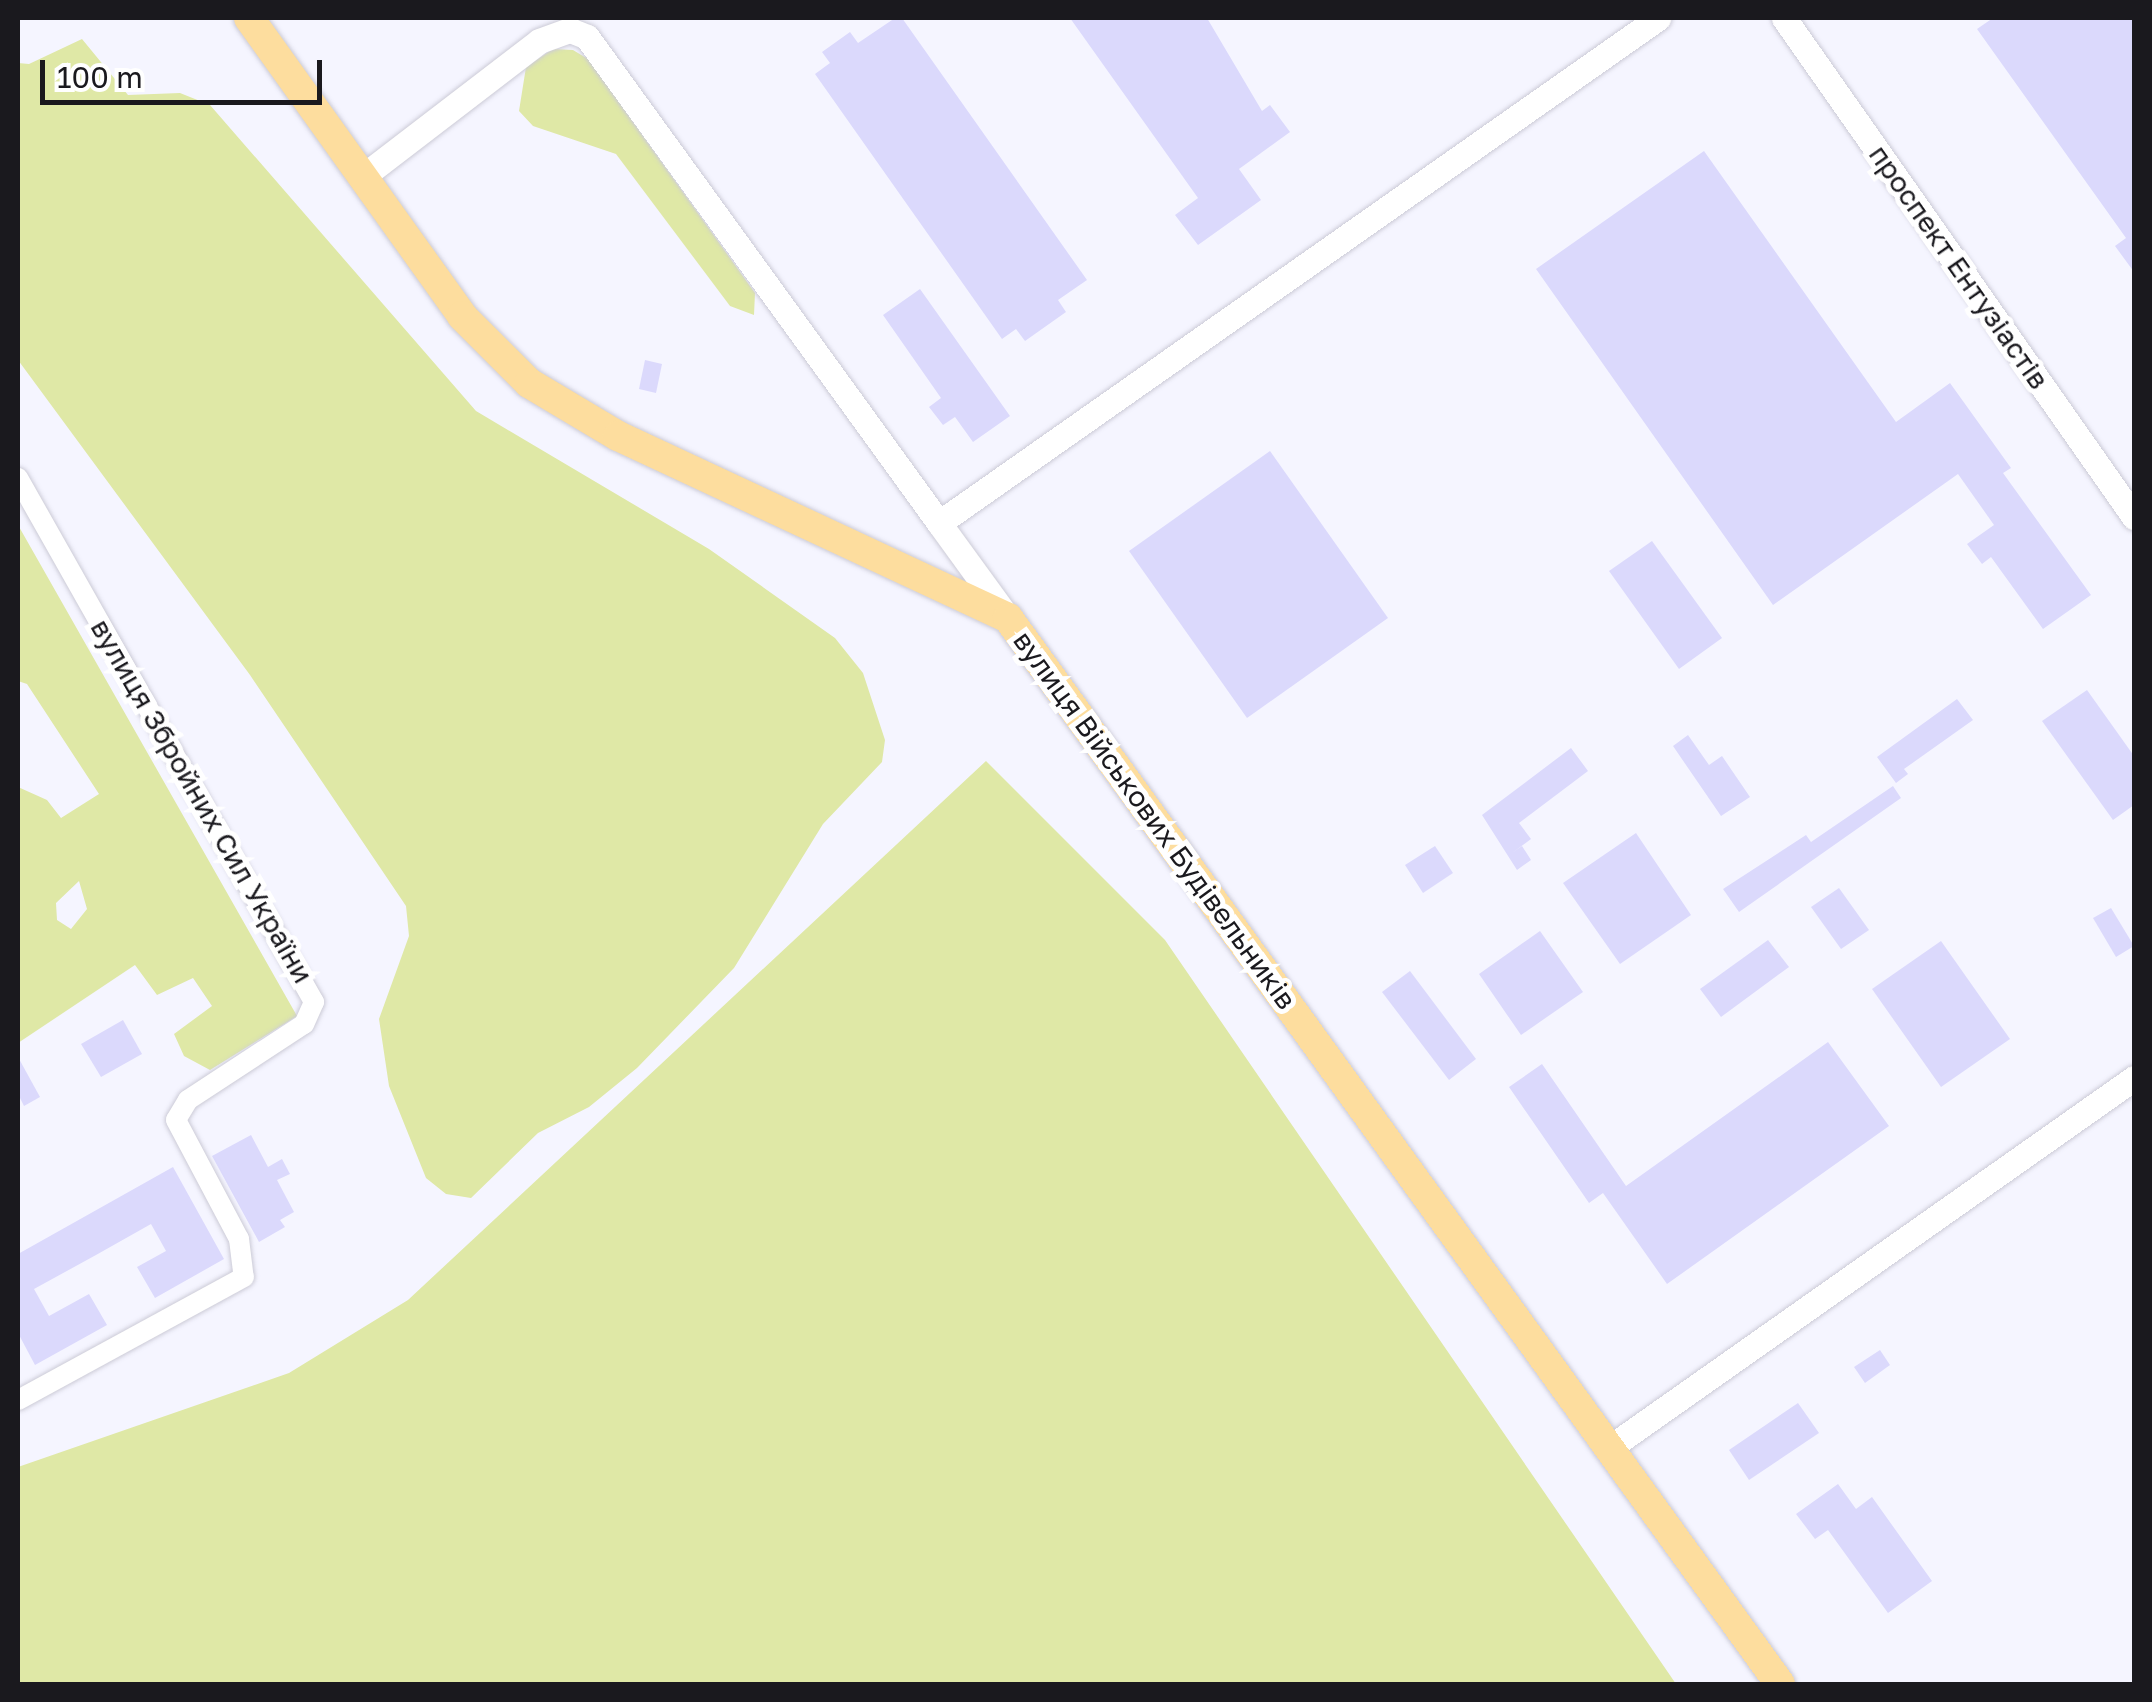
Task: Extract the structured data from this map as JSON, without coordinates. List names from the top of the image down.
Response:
{
  "streets": {
    "main road": ["вулиця Військових Будівельників"],
    "street": ["проспект Ентузіастів", "вулиця Збройних Сил України"]
  },
  "scale_bar": "100 m"
}
